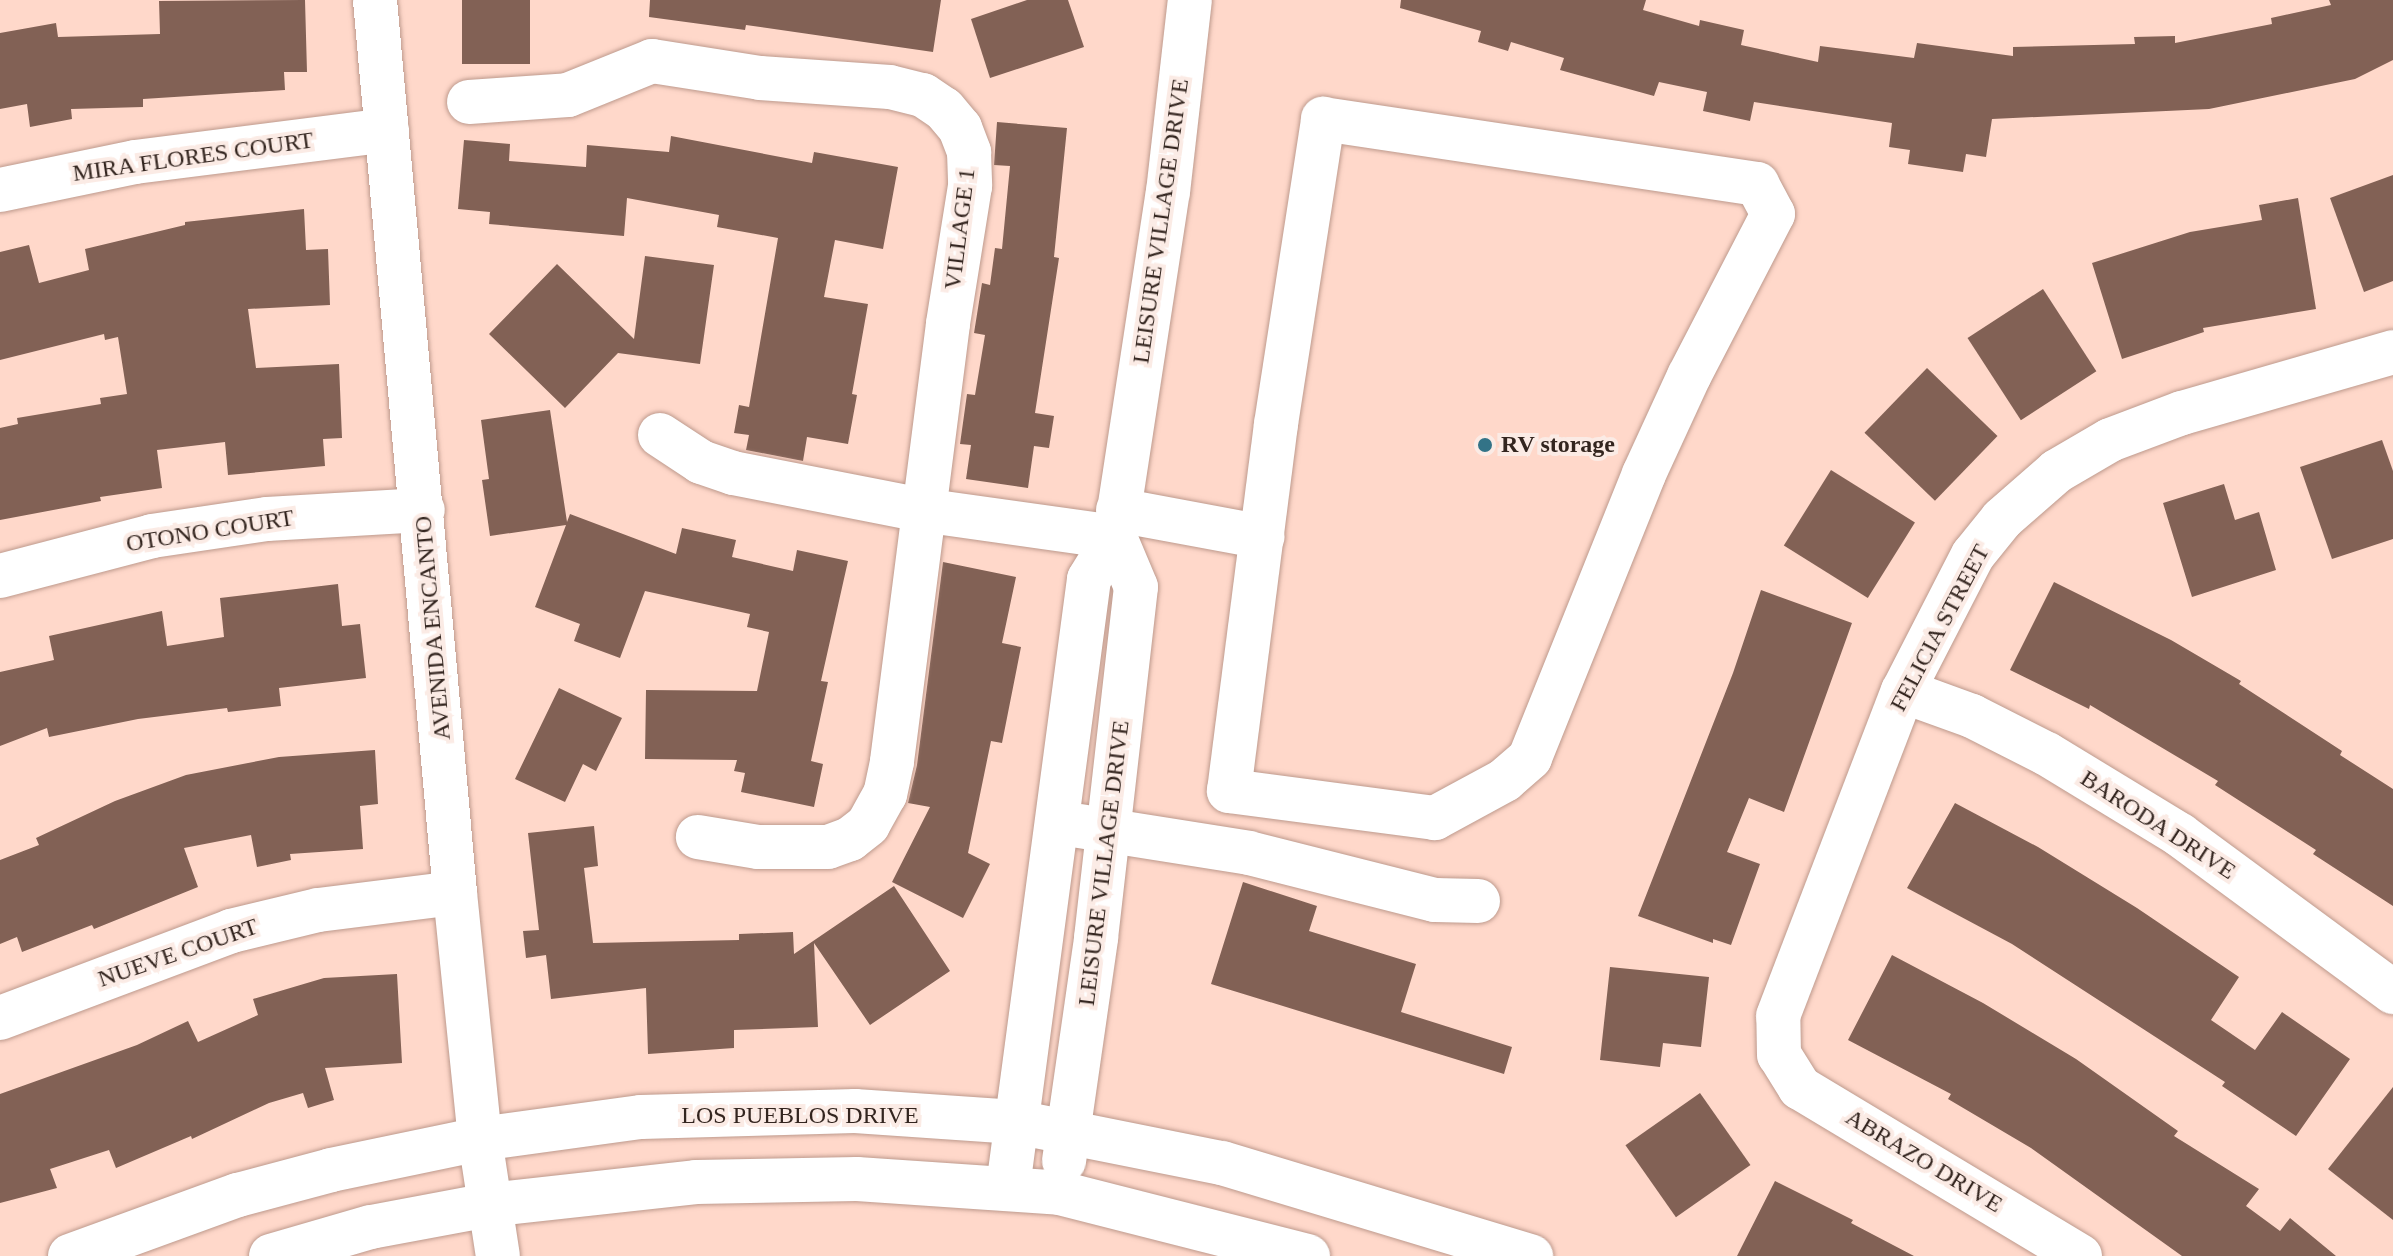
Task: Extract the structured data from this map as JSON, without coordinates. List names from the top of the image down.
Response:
{
  "streets": {
    "street": [
      "MIRA FLORES COURT",
      "LEISURE VILLAGE DRIVE",
      "VILLAGE 1",
      "OTONO COURT",
      "AVENIDA ENCANTO",
      "FELICIA STREET",
      "BARODA DRIVE",
      "NUEVE COURT",
      "LOS PUEBLOS DRIVE",
      "ABRAZO DRIVE"
    ]
  },
  "crossings": [
    ["MIRA FLORES COURT", "AVENIDA ENCANTO"],
    ["LEISURE VILLAGE DRIVE", "LOS PUEBLOS DRIVE"],
    ["OTONO COURT", "AVENIDA ENCANTO"],
    ["AVENIDA ENCANTO", "NUEVE COURT"],
    ["AVENIDA ENCANTO", "LOS PUEBLOS DRIVE"],
    ["FELICIA STREET", "BARODA DRIVE"],
    ["FELICIA STREET", "ABRAZO DRIVE"]
  ],
  "places": ["RV storage"]
}
